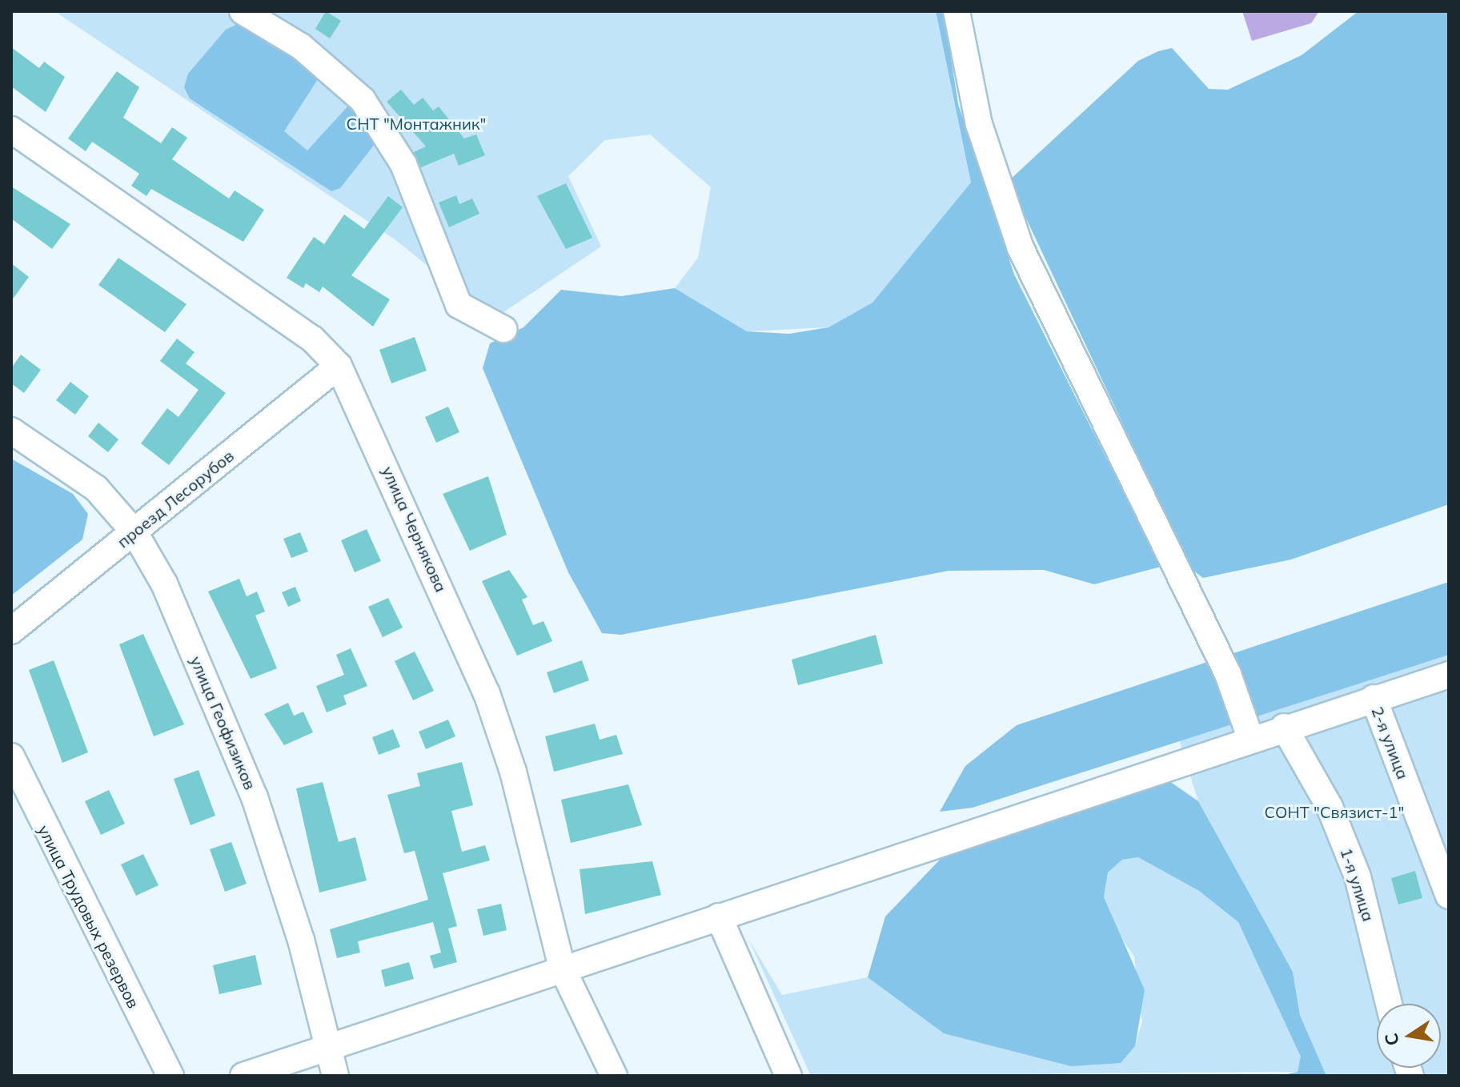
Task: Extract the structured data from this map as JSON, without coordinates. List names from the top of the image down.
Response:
{
  "streets": {
    "street": [
      "проезд Лесорубов",
      "улица Чернякова",
      "улица Геофизиков",
      "2-я улица",
      "1-я улица",
      "улица Трудовых резервов"
    ]
  },
  "crossings": [
    ["проезд Лесорубов", "улица Чернякова"],
    ["проезд Лесорубов", "улица Геофизиков"]
  ],
  "parks": ["СНТ \"Монтажник\"", "СОНТ \"Связист-1\""],
  "north": "left"
}
